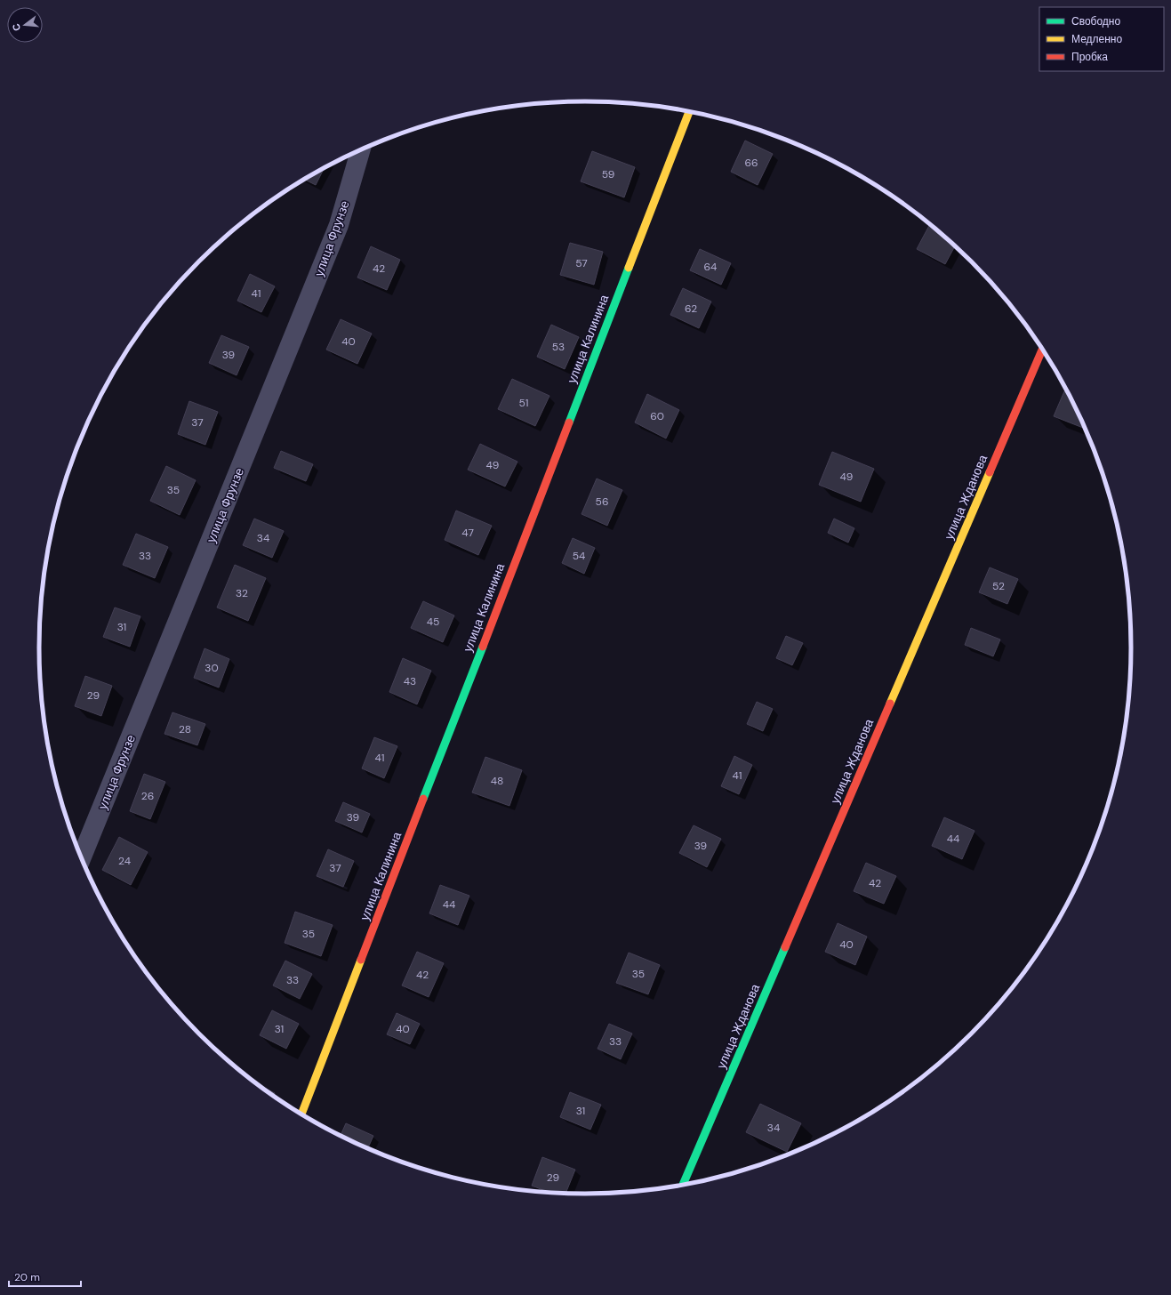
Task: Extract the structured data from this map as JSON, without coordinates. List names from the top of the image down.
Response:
{
  "streets": {
    "street": ["улица Фрунзе", "улица Калинина", "улица Жданова"]
  },
  "house_numbers": [
    "66",
    "59",
    "57",
    "64",
    "42",
    "41",
    "62",
    "40",
    "53",
    "39",
    "51",
    "60",
    "37",
    "49",
    "49",
    "35",
    "56",
    "47",
    "34",
    "33",
    "54",
    "52",
    "32",
    "45",
    "31",
    "30",
    "43",
    "29",
    "28",
    "41",
    "41",
    "48",
    "26",
    "39",
    "44",
    "39",
    "24",
    "37",
    "42",
    "44",
    "35",
    "40",
    "35",
    "42",
    "33",
    "31",
    "40",
    "33",
    "31",
    "34",
    "29"
  ],
  "legend": ["Свободно", "Медленно", "Пробка"],
  "scale_bar": "20 m",
  "north": "left"
}
